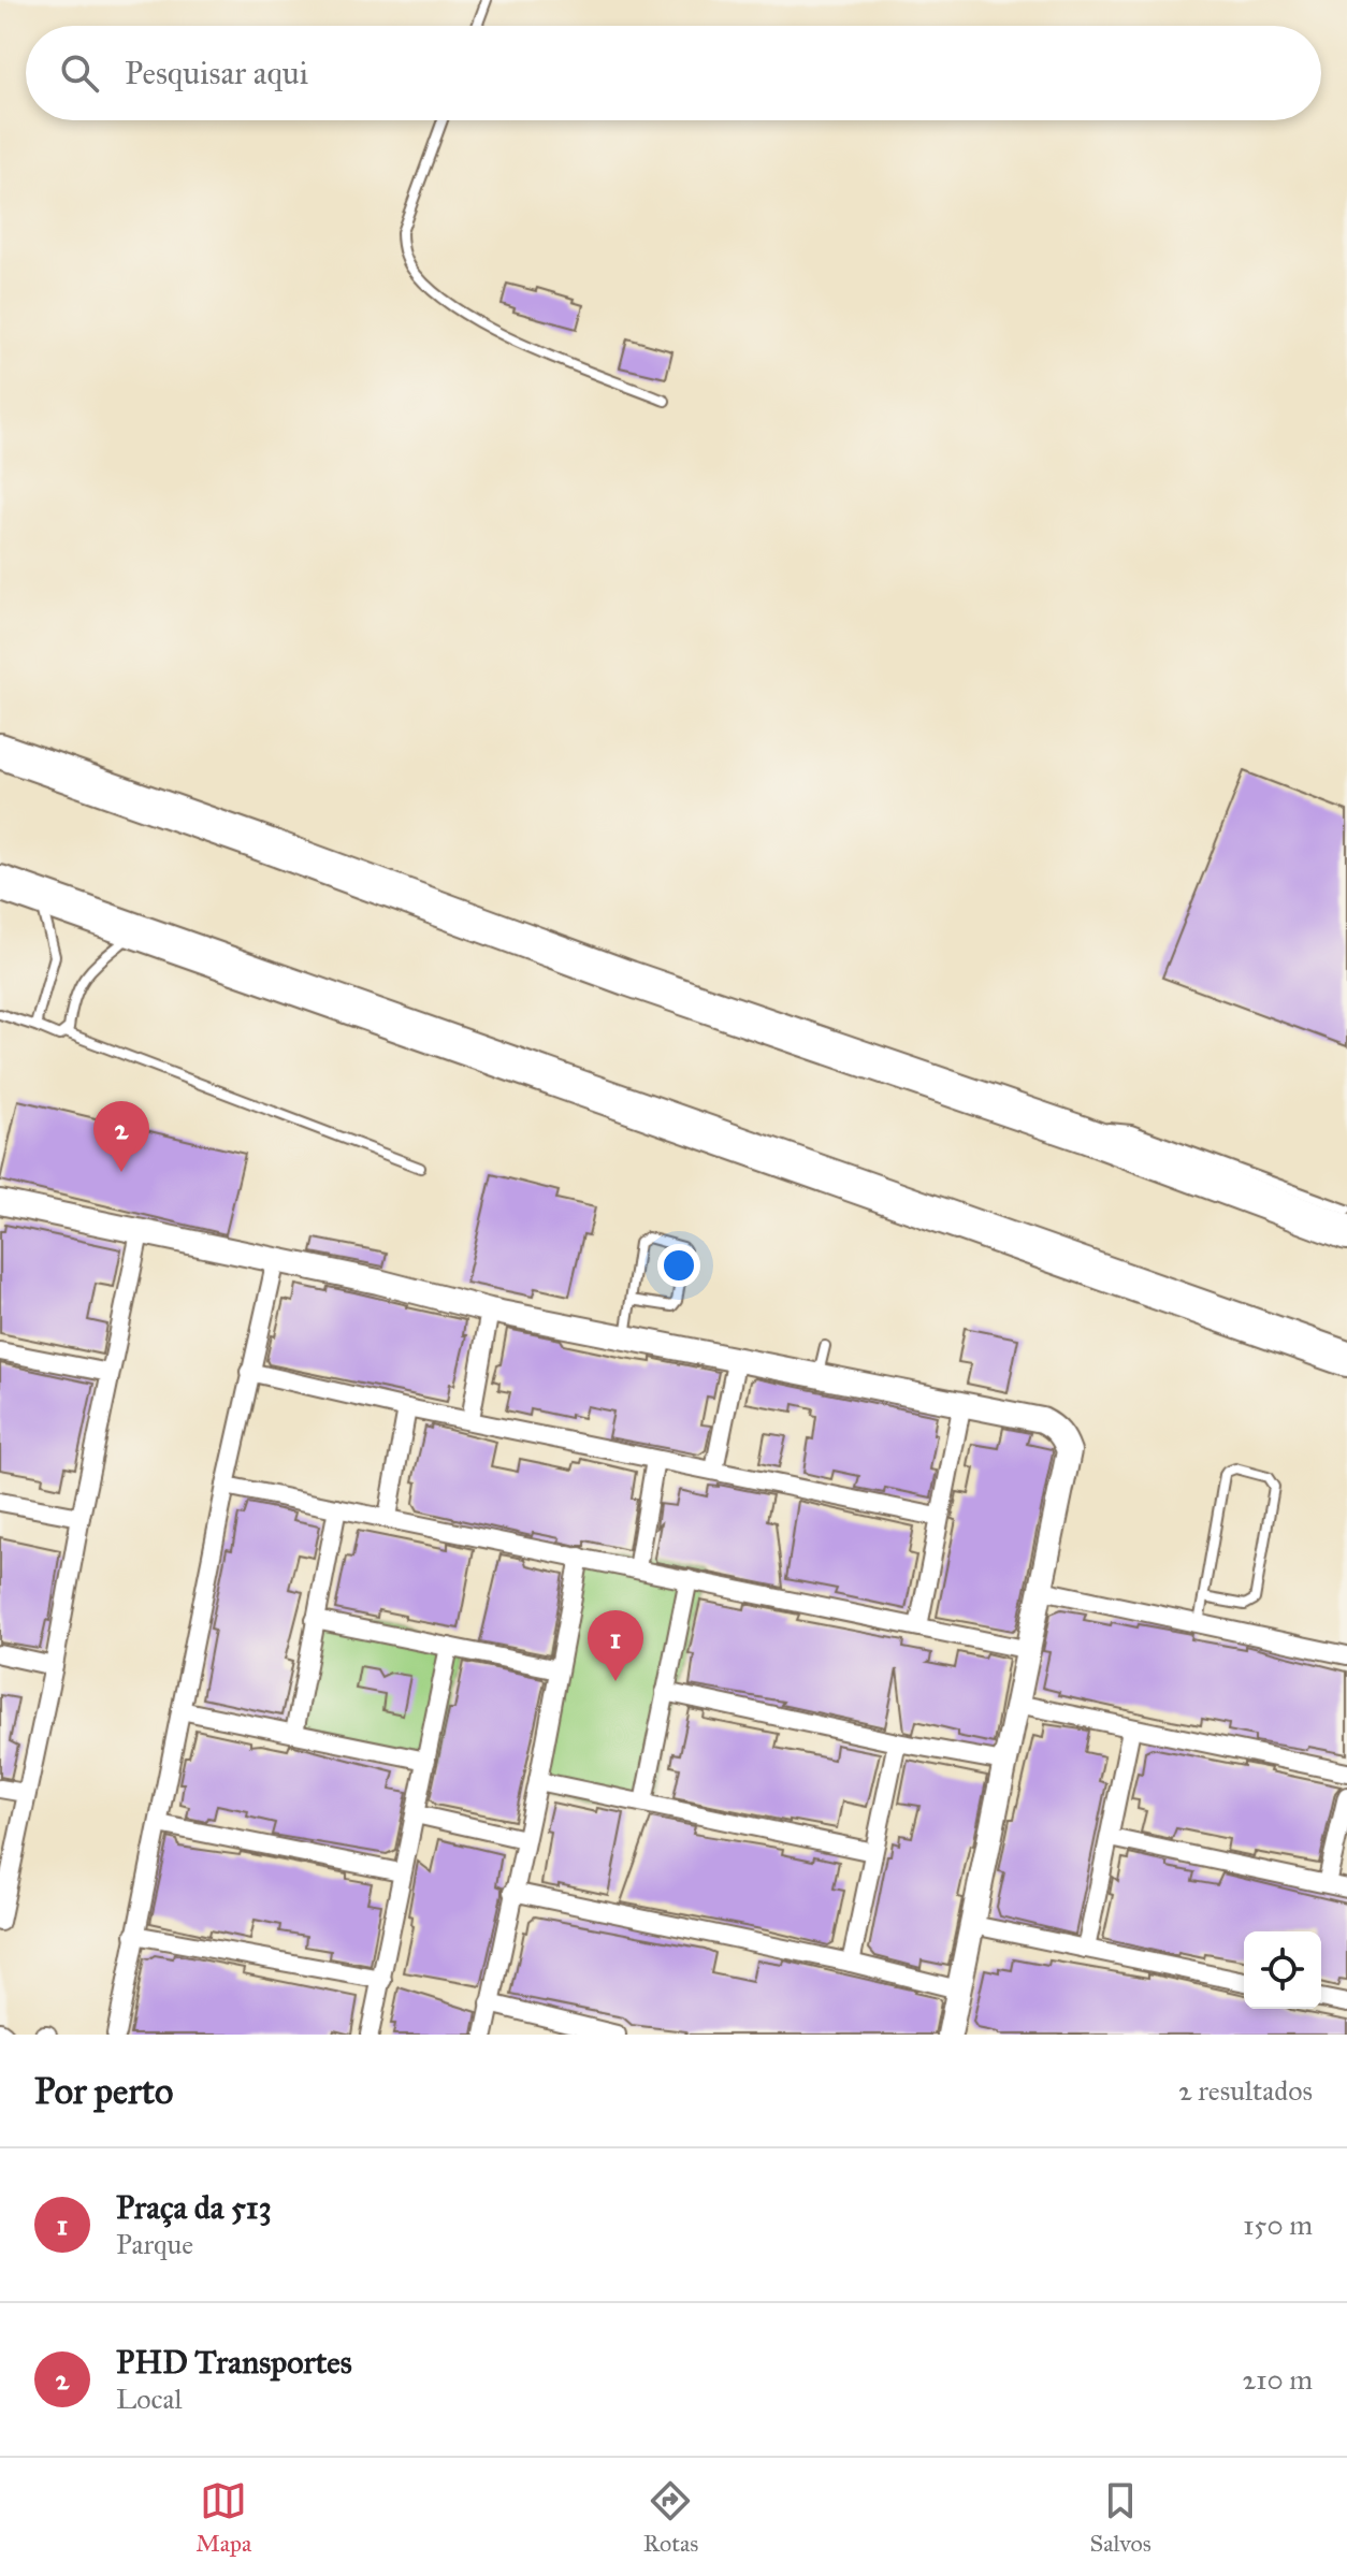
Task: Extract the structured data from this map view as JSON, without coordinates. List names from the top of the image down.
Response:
{
  "page": {
    "search": "Pesquisar aqui",
    "pins": ["2", "1"],
    "heading": ["Por perto", "2 resultados"],
    "list": [
      {
        "mark": "1",
        "name": "Praça da 513",
        "note": "Parque",
        "value": "150 m"
      },
      {
        "mark": "2",
        "name": "PHD Transportes",
        "note": "Local",
        "value": "210 m"
      }
    ],
    "nav": ["Mapa", "Rotas", "Salvos"]
  }
}
